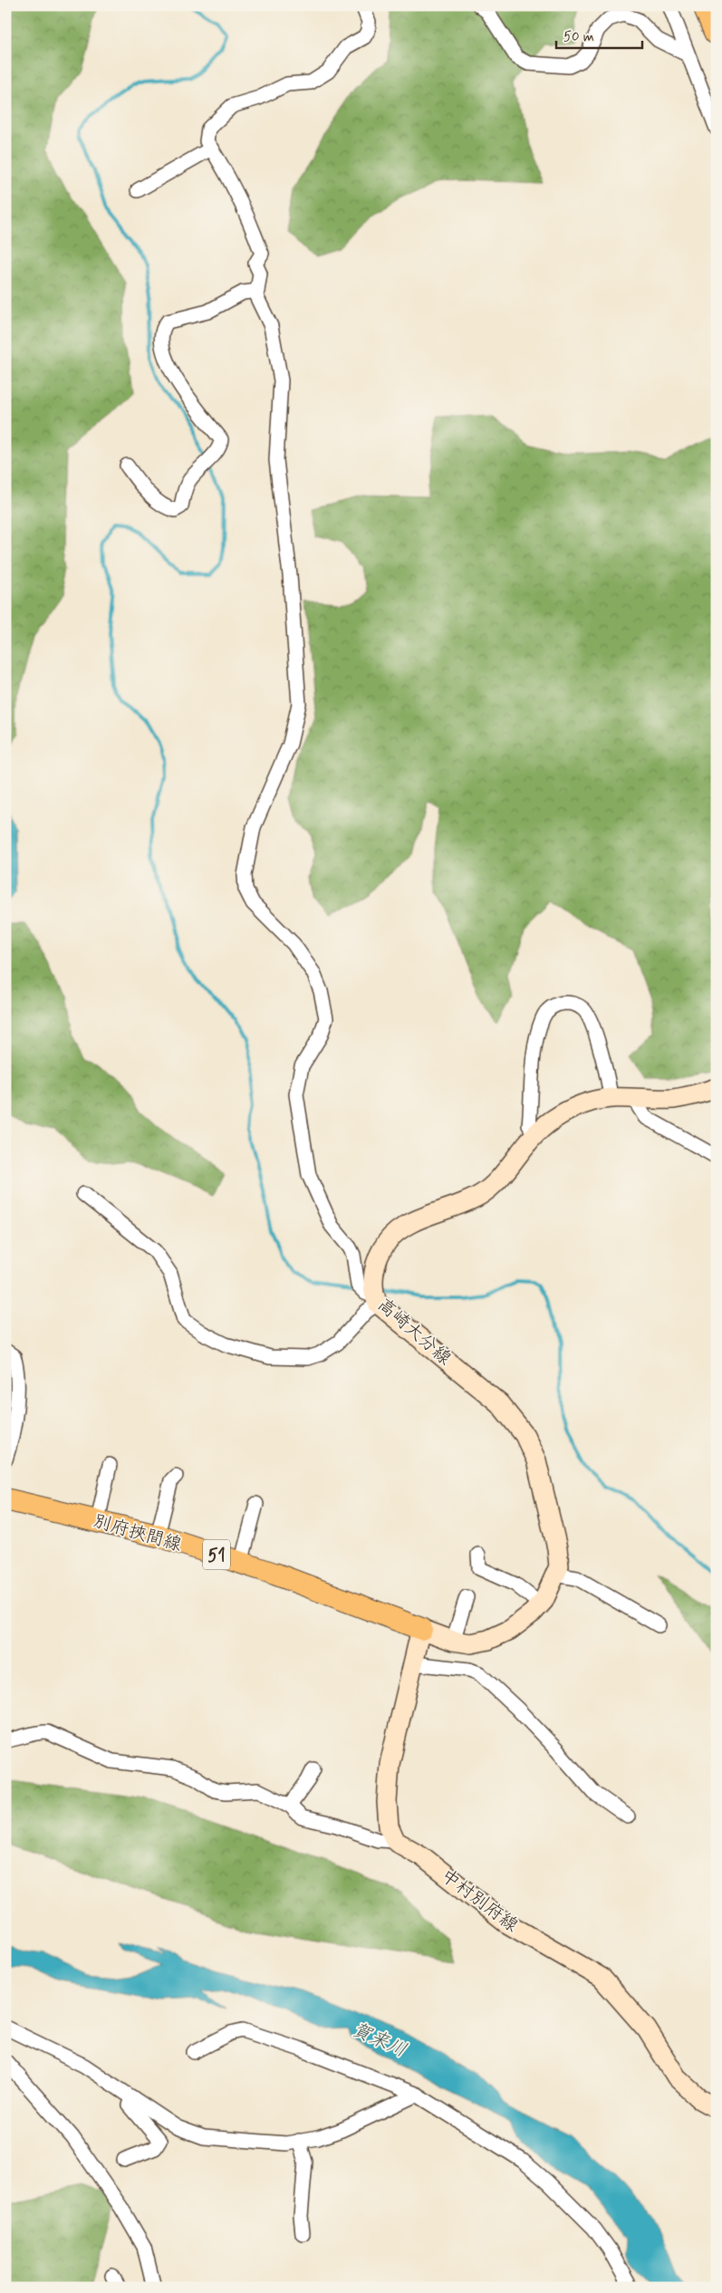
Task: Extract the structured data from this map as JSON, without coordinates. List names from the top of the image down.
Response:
{
  "streets": {
    "main road": [
      "高崎大分線",
      "別府挾間線",
      "51",
      "中村別府線"
    ]
  },
  "crossings": [
    ["高崎大分線", "別府挾間線"]
  ],
  "water": ["賀来川"],
  "scale_bar": "50 m"
}
